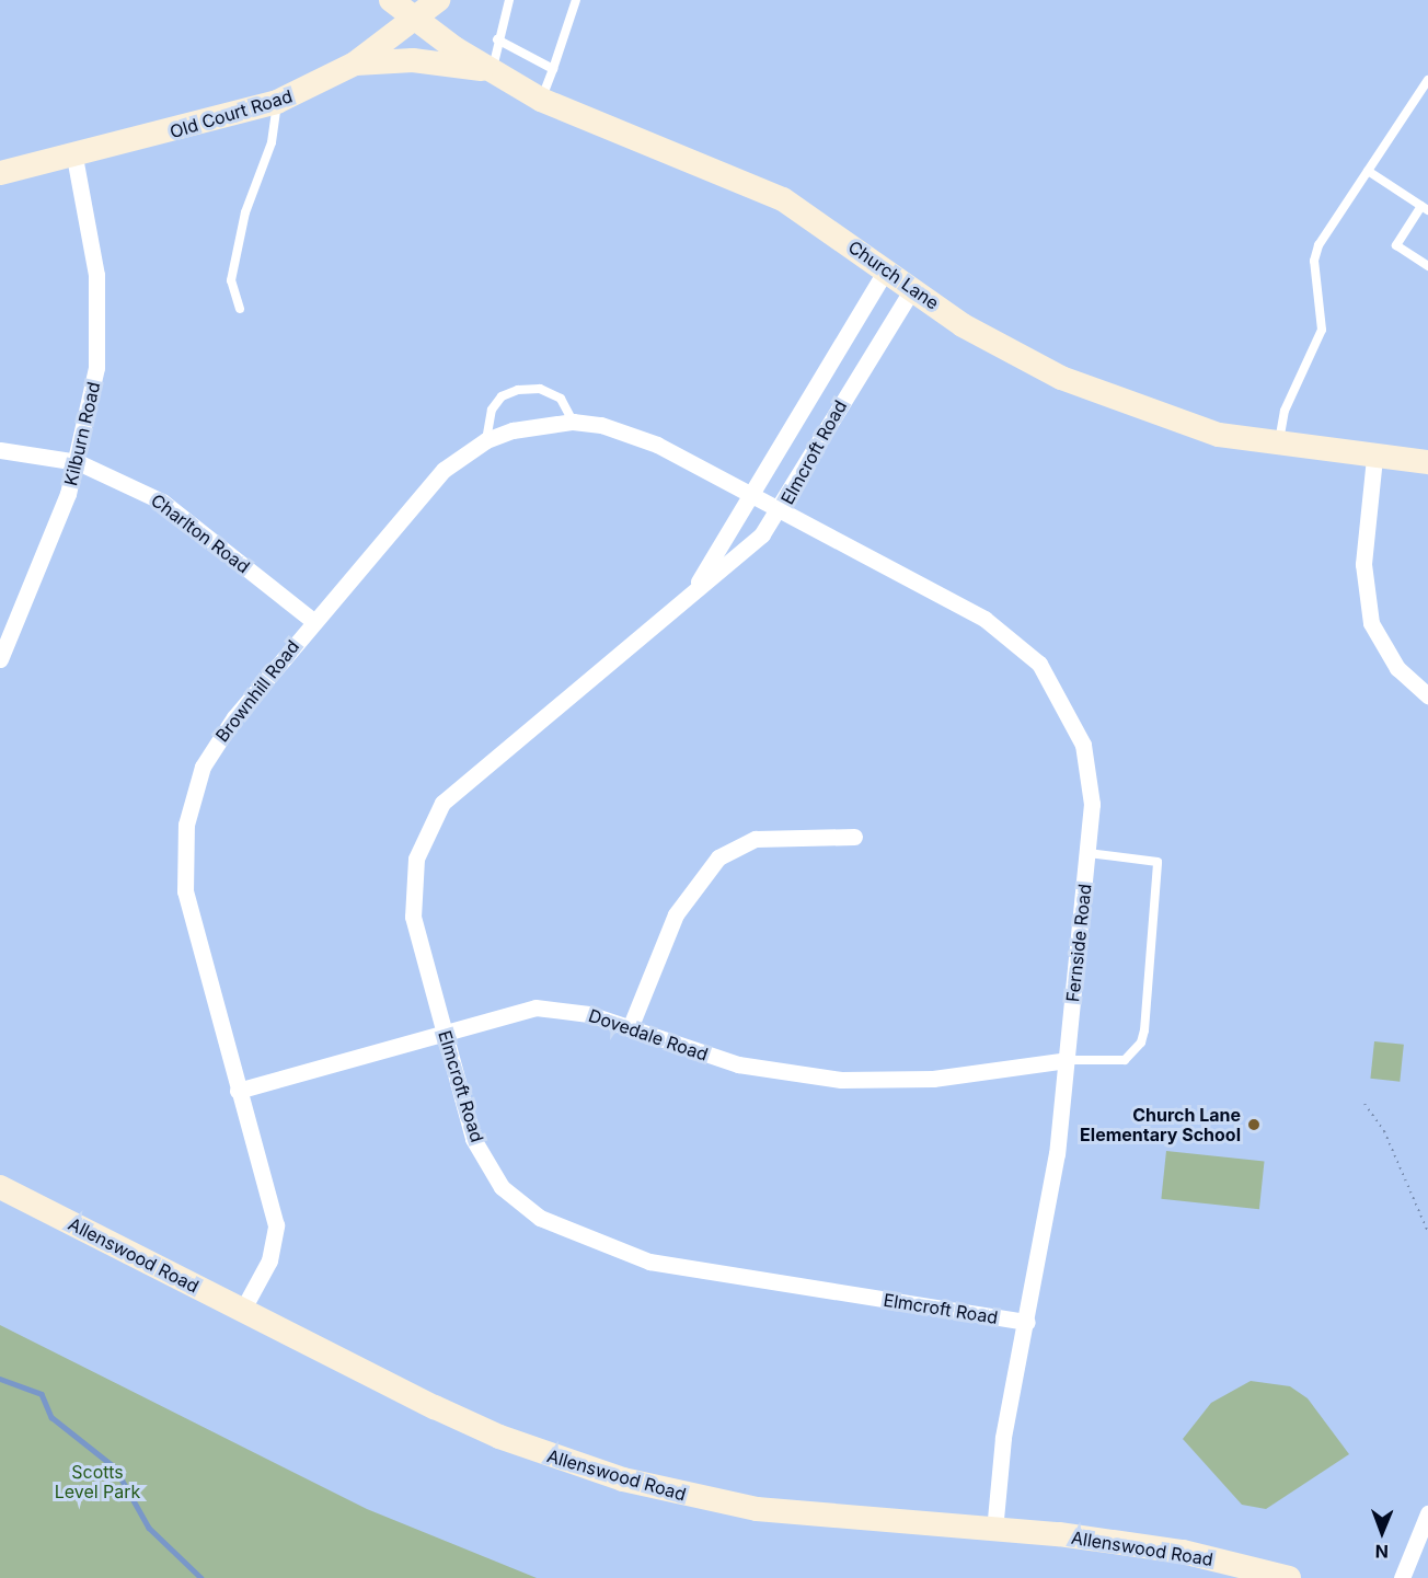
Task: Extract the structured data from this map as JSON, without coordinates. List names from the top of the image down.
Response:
{
  "streets": {
    "street": [
      "Old Court Road",
      "Church Lane",
      "Kilburn Road",
      "Elmcroft Road",
      "Charlton Road",
      "Brownhill Road",
      "Fernside Road",
      "Dovedale Road",
      "Allenswood Road"
    ]
  },
  "crossings": [
    ["Old Court Road", "Church Lane"],
    ["Old Court Road", "Kilburn Road"],
    ["Church Lane", "Elmcroft Road"],
    ["Kilburn Road", "Charlton Road"],
    ["Elmcroft Road", "Brownhill Road"],
    ["Elmcroft Road", "Fernside Road"],
    ["Elmcroft Road", "Dovedale Road"],
    ["Charlton Road", "Brownhill Road"],
    ["Brownhill Road", "Fernside Road"],
    ["Brownhill Road", "Dovedale Road"],
    ["Brownhill Road", "Allenswood Road"],
    ["Fernside Road", "Dovedale Road"],
    ["Fernside Road", "Allenswood Road"]
  ],
  "parks": ["Scotts Level Park"],
  "places": ["Church Lane Elementary School"],
  "north": "bottom"
}
